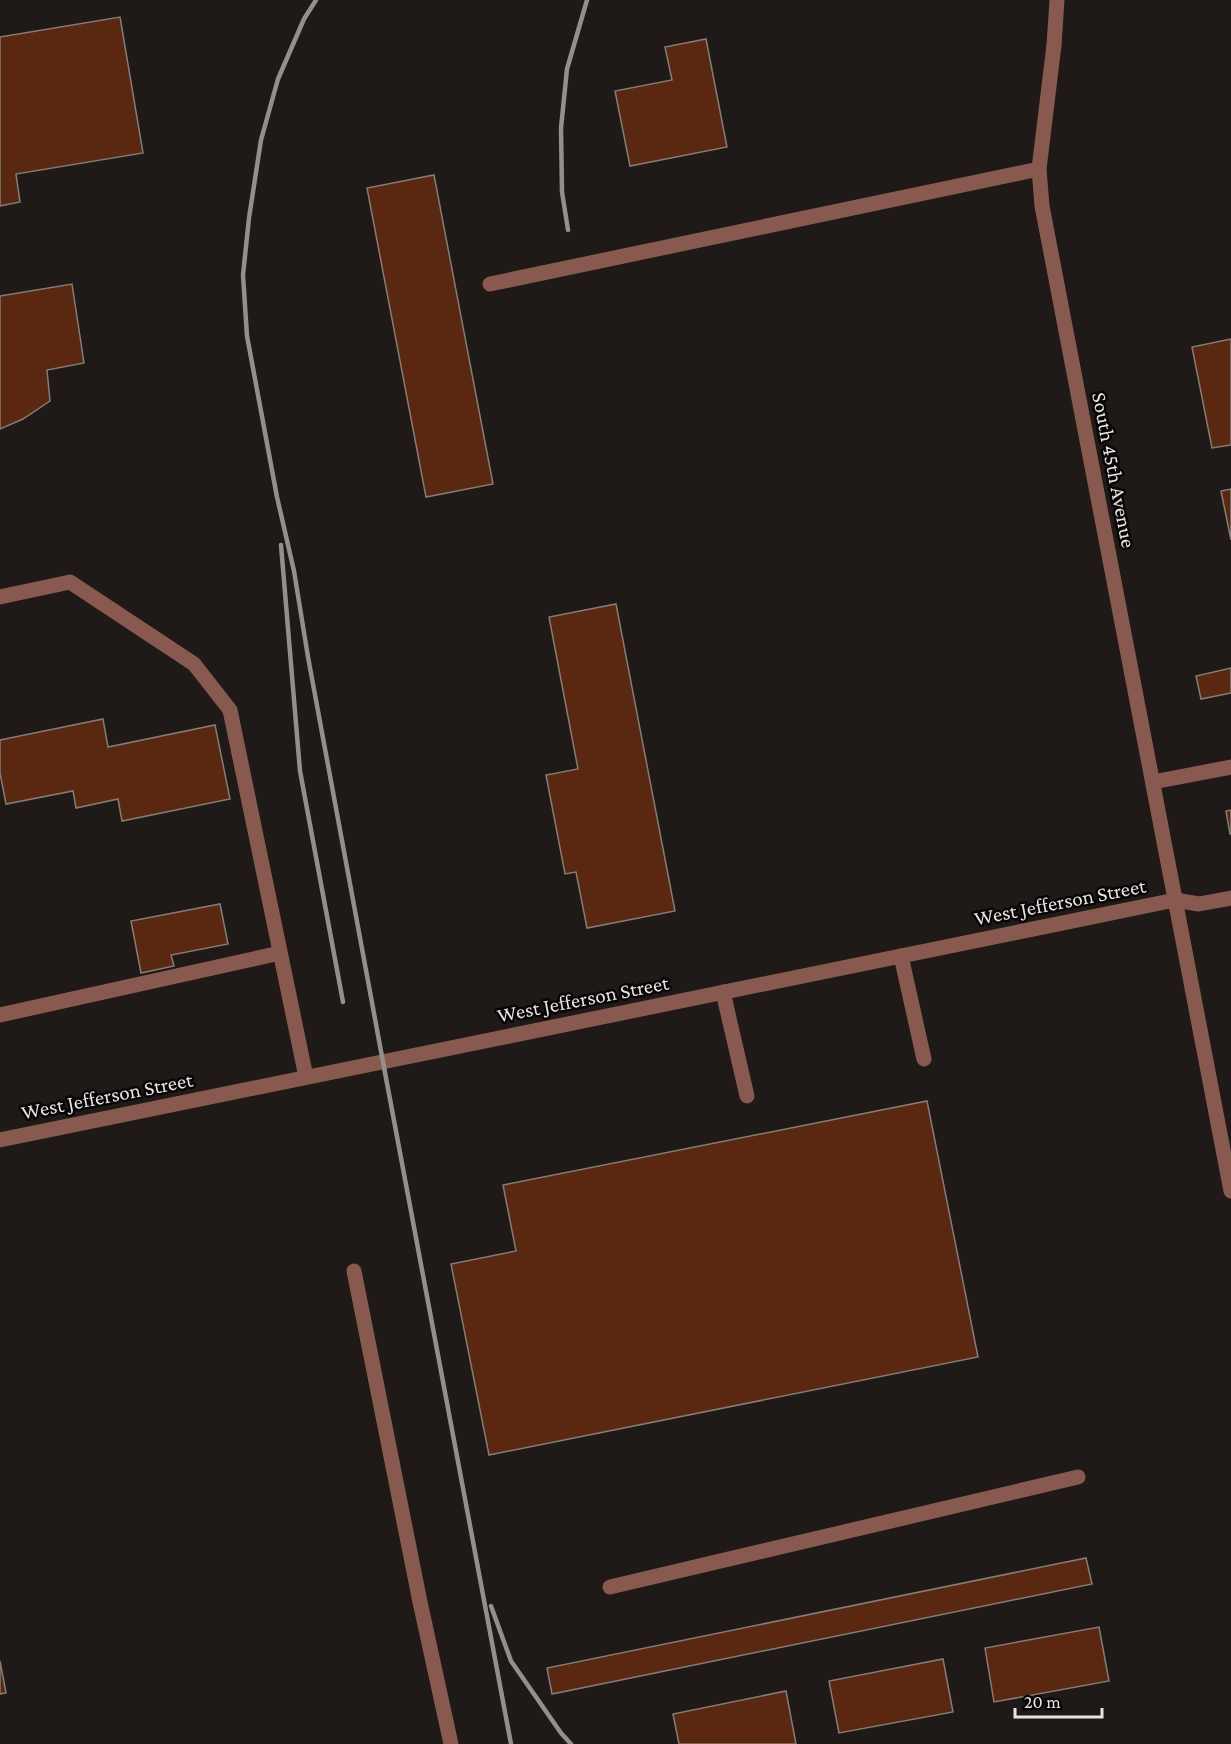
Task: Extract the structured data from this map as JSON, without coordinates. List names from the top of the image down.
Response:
{
  "streets": {
    "street": ["South 45th Avenue", "West Jefferson Street"]
  },
  "crossings": [
    ["South 45th Avenue", "West Jefferson Street"]
  ],
  "scale_bar": "20 m"
}
